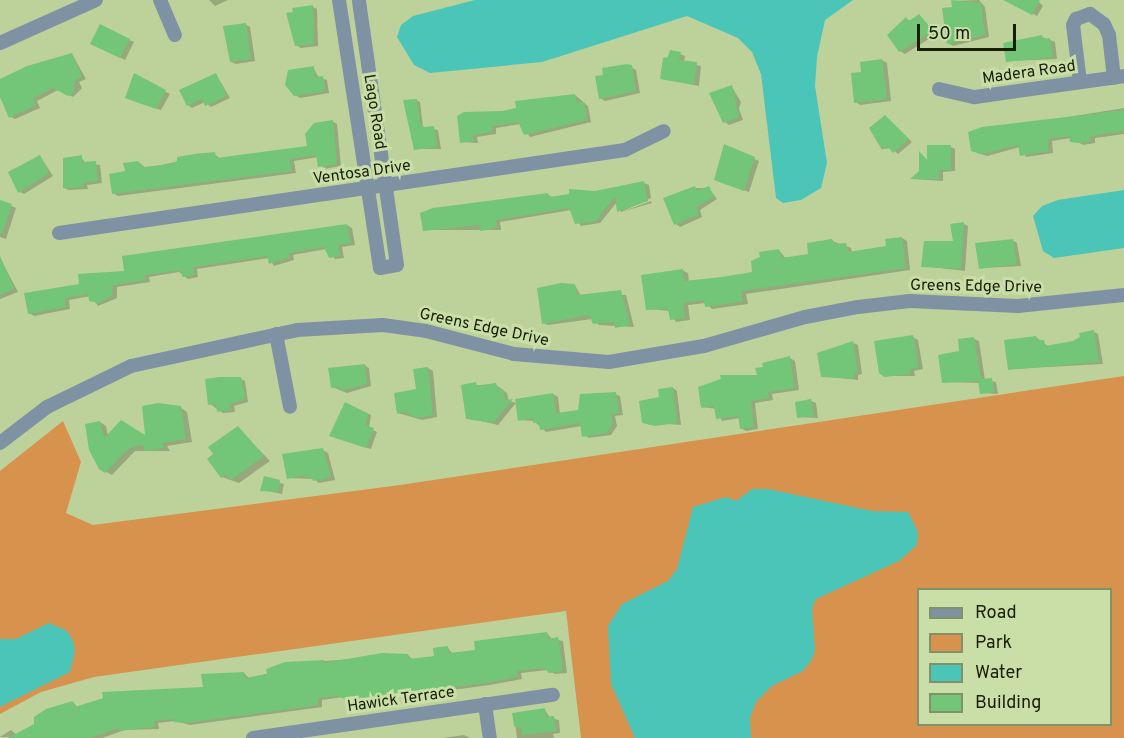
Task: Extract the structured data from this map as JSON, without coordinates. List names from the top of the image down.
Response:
{
  "streets": {
    "street": [
      "Madera Road",
      "Lago Road",
      "Ventosa Drive",
      "Greens Edge Drive",
      "Hawick Terrace"
    ]
  },
  "crossings": [
    ["Lago Road", "Ventosa Drive"]
  ],
  "legend": [
    "Road",
    "Park",
    "Water",
    "Building"
  ],
  "scale_bar": "50 m"
}
